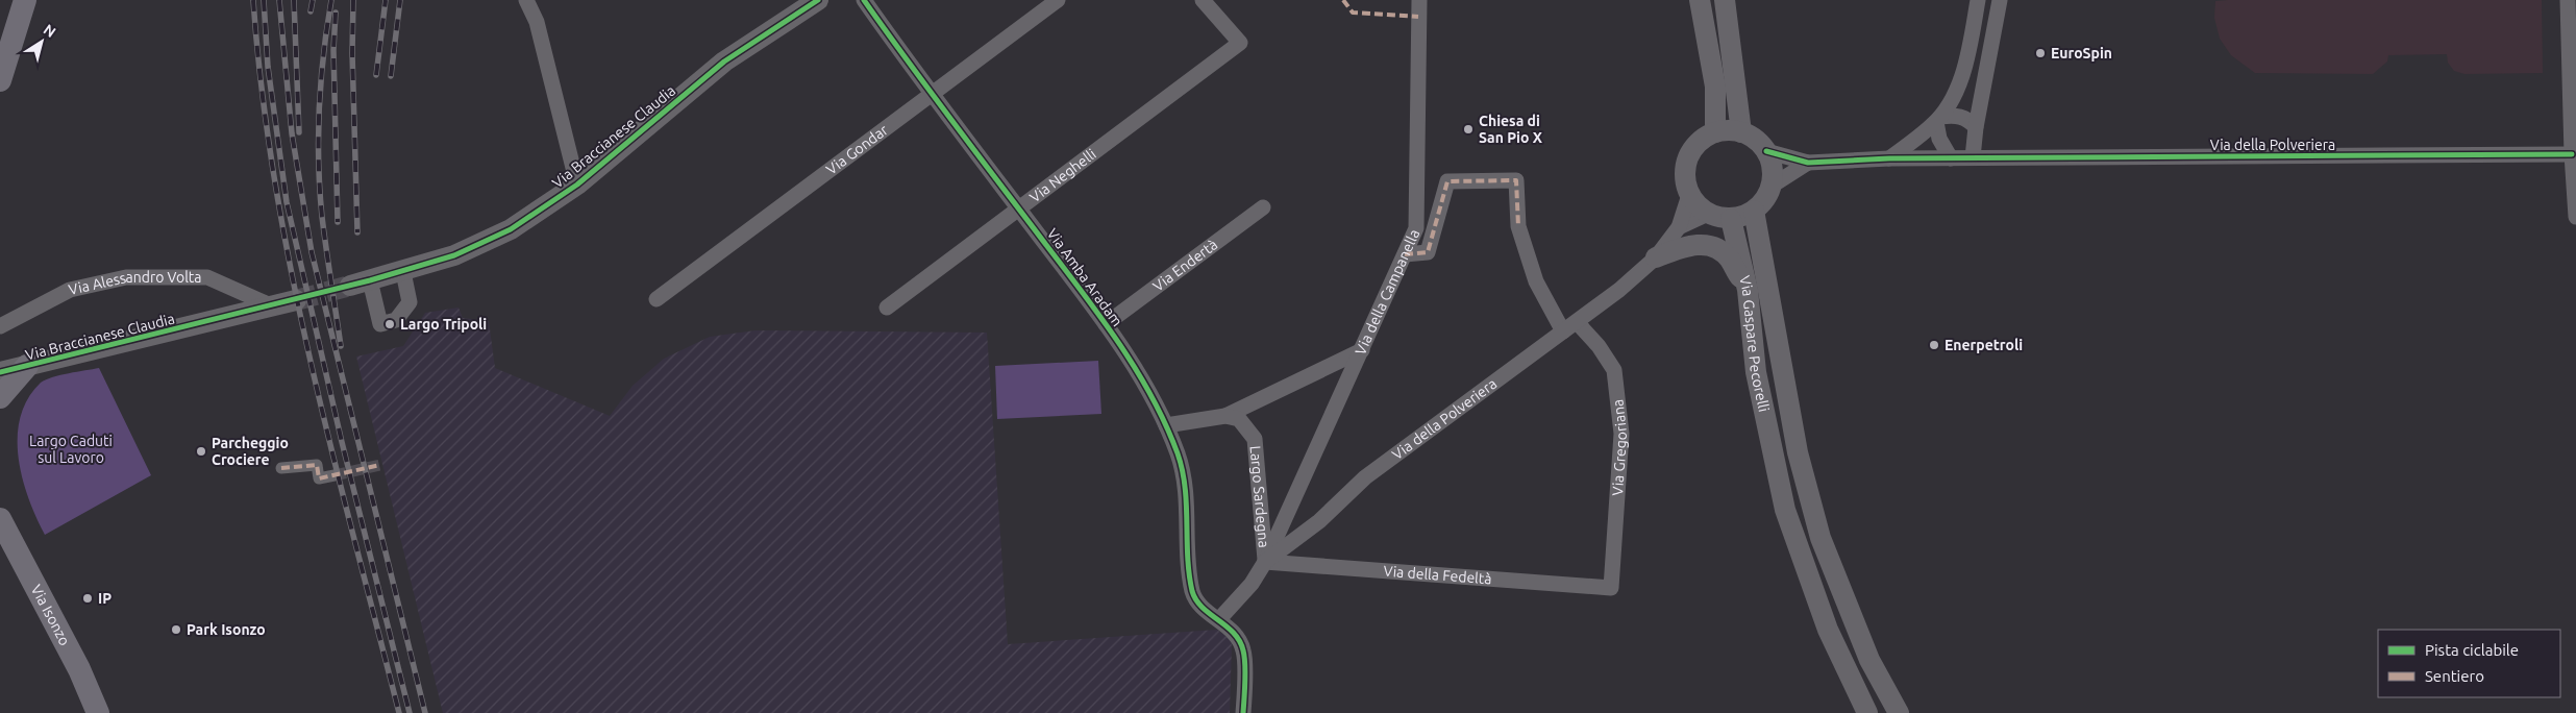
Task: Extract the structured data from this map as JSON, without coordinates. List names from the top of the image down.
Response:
{
  "streets": {
    "main road": ["Via Isonzo"],
    "street": [
      "Via Braccianese Claudia",
      "Via della Polveriera",
      "Via Gondar",
      "Via Neghelli",
      "Via Endertà",
      "Via Amba Aradam",
      "Via Alessandro Volta",
      "Via della Campanella",
      "Via Gaspare Pecorelli",
      "Via Gregoriana",
      "Largo Sardegna",
      "Via della Fedeltà"
    ]
  },
  "crossings": [
    ["Via Braccianese Claudia", "Via Alessandro Volta"],
    ["Via della Polveriera", "Via Amba Aradam"],
    ["Via della Polveriera", "Via della Campanella"],
    ["Via della Polveriera", "Via Gaspare Pecorelli"],
    ["Via della Polveriera", "Via Gregoriana"],
    ["Via della Polveriera", "Largo Sardegna"],
    ["Via della Polveriera", "Via della Fedeltà"],
    ["Via Gondar", "Via Amba Aradam"],
    ["Via Neghelli", "Via Amba Aradam"],
    ["Via Endertà", "Via Amba Aradam"],
    ["Via della Campanella", "Via Gregoriana"],
    ["Via della Campanella", "Largo Sardegna"],
    ["Via della Campanella", "Via della Fedeltà"],
    ["Via Gregoriana", "Via della Fedeltà"],
    ["Largo Sardegna", "Via della Fedeltà"]
  ],
  "parks": ["Largo Caduti sul Lavoro"],
  "places": [
    "EuroSpin",
    "Chiesa di San Pio X",
    "Largo Tripoli",
    "Enerpetroli",
    "Parcheggio Crociere",
    "IP",
    "Park Isonzo"
  ],
  "legend": ["Pista ciclabile", "Sentiero"],
  "north": "top right"
}
